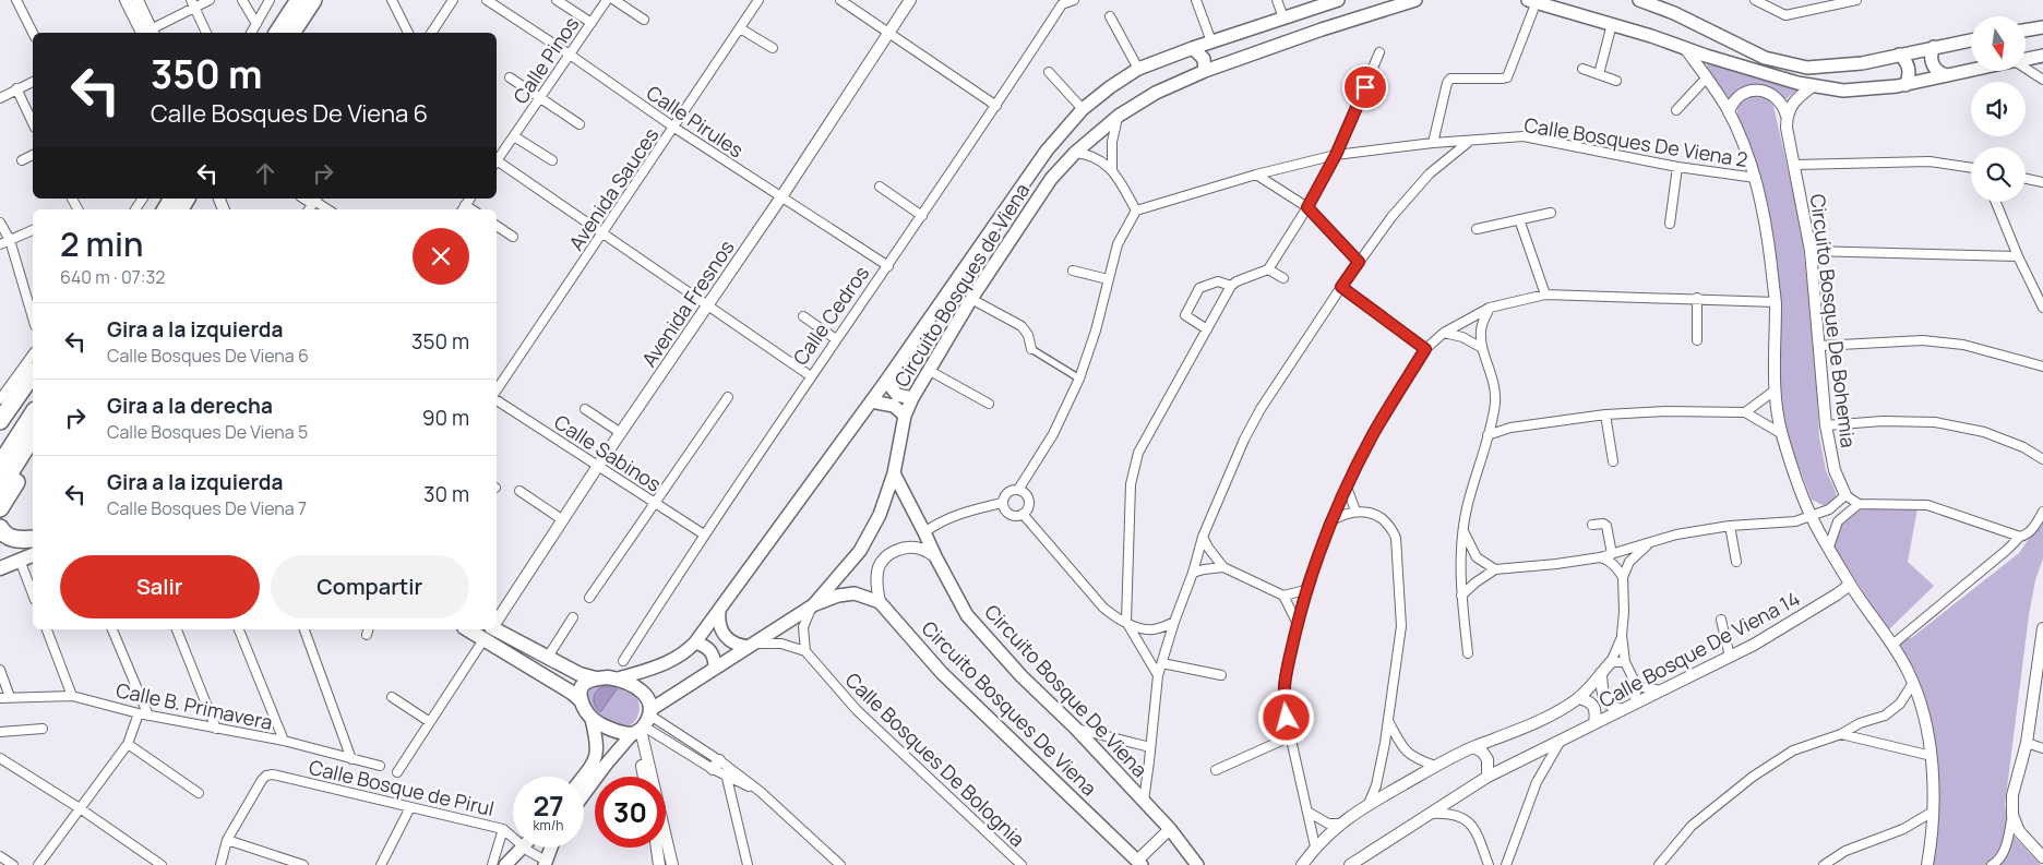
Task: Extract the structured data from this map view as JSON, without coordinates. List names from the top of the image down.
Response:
{
  "streets": {
    "main road": ["Circuito Bosques de Viena", "Circuito Bosque De Viena", "Circuito Bosques De Viena"],
    "street": [
      "Calle Pinos",
      "Calle Pirules",
      "Calle Bosques De Viena 2",
      "Avenida Sauces",
      "Avenida Fresnos",
      "Calle Cedros",
      "Circuito Bosque De Bohemia",
      "Calle Sabinos",
      "Calle Bosque De Viena 14",
      "Calle B. Primavera",
      "Calle Bosques De Bolognia",
      "Calle Bosque de Pirul"
    ]
  },
  "crossings": [
    ["Calle Pinos", "Calle Pirules"],
    ["Calle Pirules", "Avenida Sauces"],
    ["Calle Pirules", "Avenida Fresnos"],
    ["Calle Pirules", "Calle Cedros"],
    ["Circuito Bosques de Viena", "Circuito Bosque De Viena"],
    ["Circuito Bosques de Viena", "Circuito Bosques De Viena"],
    ["Avenida Fresnos", "Calle Sabinos"],
    ["Calle Cedros", "Calle Sabinos"]
  ],
  "north": "bottom",
  "page": {
    "turn": ["350 m", "Calle Bosques De Viena 6"],
    "heading": ["2 min", "640 m · 07:32"],
    "list": [
      {
        "name": "Gira a la izquierda",
        "note": "Calle Bosques De Viena 6",
        "value": "350 m"
      },
      {
        "name": "Gira a la derecha",
        "note": "Calle Bosques De Viena 5",
        "value": "90 m"
      },
      {
        "name": "Gira a la izquierda",
        "note": "Calle Bosques De Viena 7",
        "value": "30 m"
      }
    ],
    "buttons": ["Salir", "Compartir"],
    "speed": "27 km/h",
    "limit": "30"
  }
}
